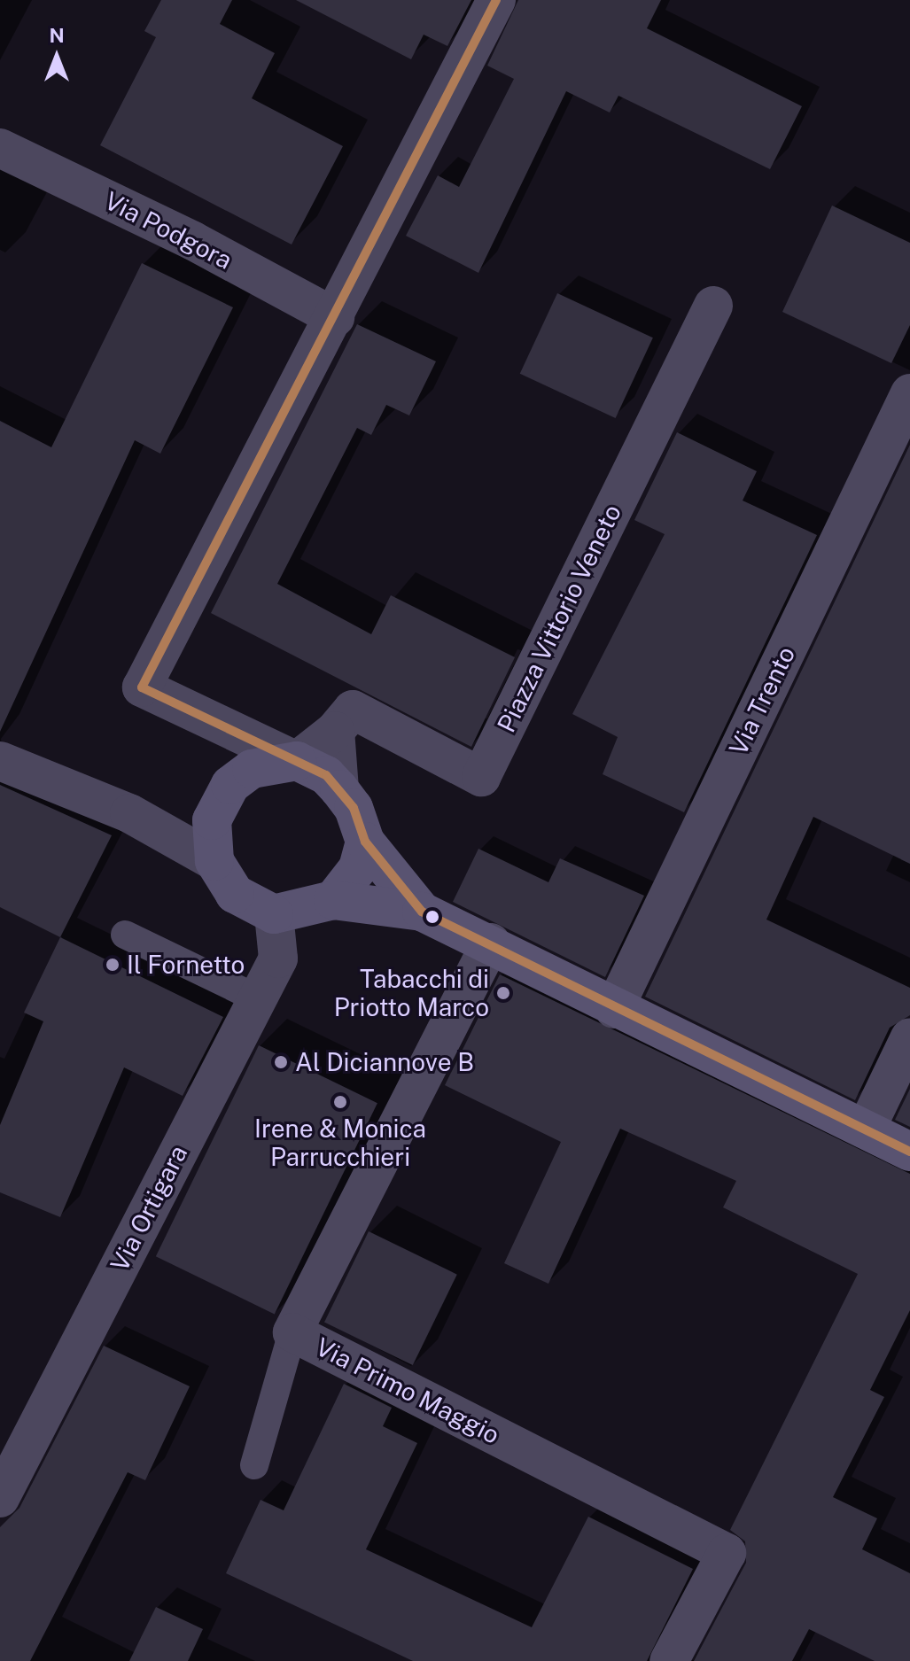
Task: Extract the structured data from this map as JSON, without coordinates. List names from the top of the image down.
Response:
{
  "streets": {
    "street": [
      "Via Podgora",
      "Piazza Vittorio Veneto",
      "Via Trento",
      "Via Ortigara",
      "Via Primo Maggio"
    ]
  },
  "crossings": [
    ["Piazza Vittorio Veneto", "Via Ortigara"]
  ],
  "places": [
    "Il Fornetto",
    "Tabacchi di Priotto Marco",
    "Al Diciannove B",
    "Irene & Monica Parrucchieri"
  ],
  "north": "top"
}
